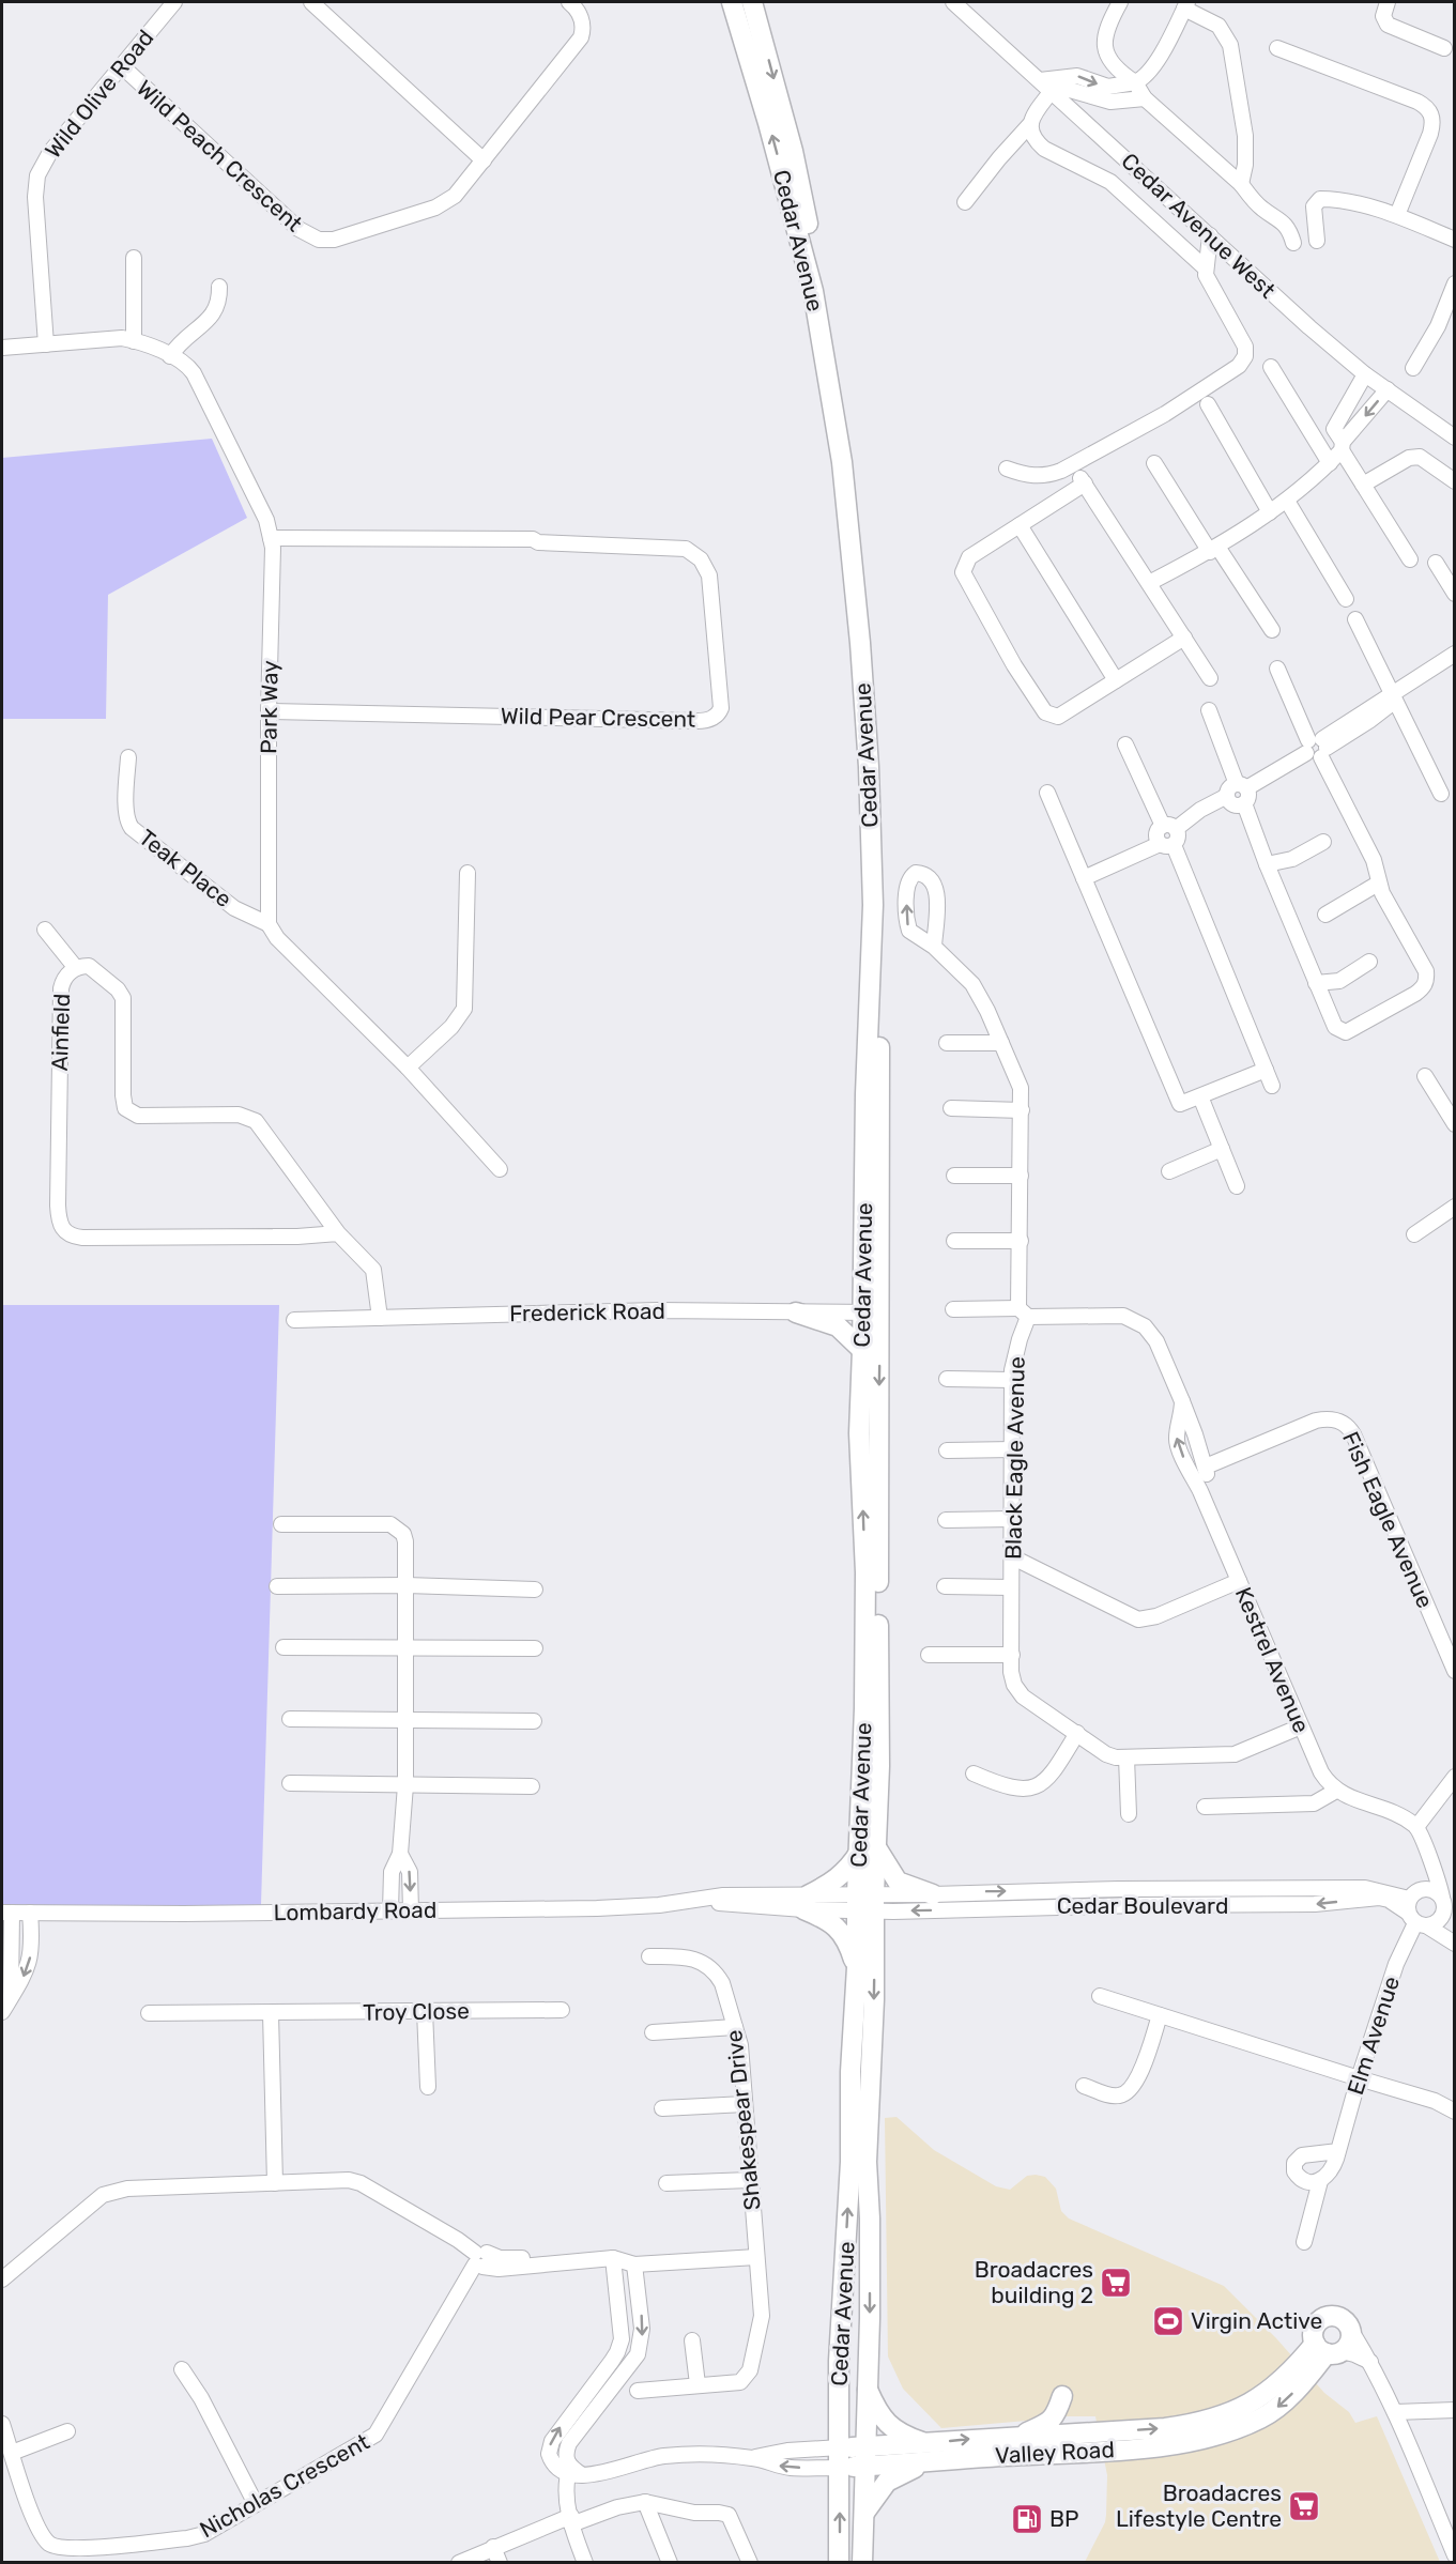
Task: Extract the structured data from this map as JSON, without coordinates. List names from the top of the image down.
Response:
{
  "streets": {
    "main road": ["Cedar Avenue", "Valley Road"],
    "street": [
      "Wild Olive Road",
      "Wild Peach Crescent",
      "Cedar Avenue West",
      "Park Way",
      "Wild Pear Crescent",
      "Teak Place",
      "Ainfield",
      "Frederick Road",
      "Black Eagle Avenue",
      "Fish Eagle Avenue",
      "Kestrel Avenue",
      "Cedar Boulevard",
      "Lombardy Road",
      "Troy Close",
      "Elm Avenue",
      "Shakespear Drive",
      "Nicholas Crescent"
    ]
  },
  "crossings": [
    ["Wild Olive Road", "Wild Peach Crescent"],
    ["Wild Olive Road", "Park Way"],
    ["Cedar Avenue", "Frederick Road"],
    ["Cedar Avenue", "Cedar Boulevard"],
    ["Cedar Avenue", "Lombardy Road"],
    ["Cedar Avenue", "Valley Road"],
    ["Park Way", "Wild Pear Crescent"],
    ["Park Way", "Teak Place"],
    ["Ainfield", "Frederick Road"],
    ["Black Eagle Avenue", "Kestrel Avenue"],
    ["Cedar Boulevard", "Lombardy Road"],
    ["Cedar Boulevard", "Elm Avenue"]
  ],
  "places": {
    "supermarket": ["Broadacres building 2", "Broadacres Lifestyle Centre"],
    "sports": ["Virgin Active"],
    "fuel station": ["BP"]
  }
}
